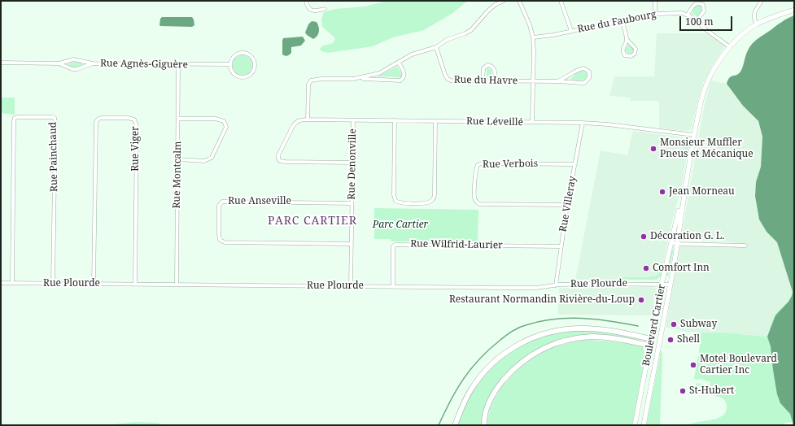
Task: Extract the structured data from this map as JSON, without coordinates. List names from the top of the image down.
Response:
{
  "streets": {
    "main road": ["Boulevard Cartier"],
    "street": [
      "Rue du Faubourg",
      "Rue Agnès-Giguère",
      "Rue du Havre",
      "Rue Léveillé",
      "Rue Viger",
      "Rue Painchaud",
      "Rue Denonville",
      "Rue Verbois",
      "Rue Montcalm",
      "Rue Anseville",
      "Rue Villeray",
      "Rue Wilfrid-Laurier",
      "Rue Plourde"
    ]
  },
  "crossings": [
    ["Rue du Faubourg", "Boulevard Cartier"],
    ["Rue Agnès-Giguère", "Rue Montcalm"],
    ["Rue Léveillé", "Rue Denonville"],
    ["Rue Léveillé", "Rue Villeray"],
    ["Rue Léveillé", "Boulevard Cartier"],
    ["Rue Viger", "Rue Plourde"],
    ["Rue Painchaud", "Rue Plourde"],
    ["Rue Denonville", "Rue Anseville"],
    ["Rue Denonville", "Rue Plourde"],
    ["Rue Verbois", "Rue Villeray"],
    ["Rue Montcalm", "Rue Plourde"],
    ["Rue Villeray", "Rue Wilfrid-Laurier"],
    ["Rue Villeray", "Rue Plourde"],
    ["Rue Wilfrid-Laurier", "Rue Plourde"],
    ["Rue Plourde", "Boulevard Cartier"]
  ],
  "districts": ["PARC CARTIER"],
  "parks": ["Parc Cartier"],
  "places": [
    "Monsieur Muffler Pneus et Mécanique",
    "Jean Morneau",
    "Décoration G. L.",
    "Comfort Inn",
    "Restaurant Normandin Rivière-du-Loup",
    "Subway",
    "Shell",
    "Motel Boulevard Cartier Inc",
    "St-Hubert"
  ],
  "scale_bar": "100 m"
}
